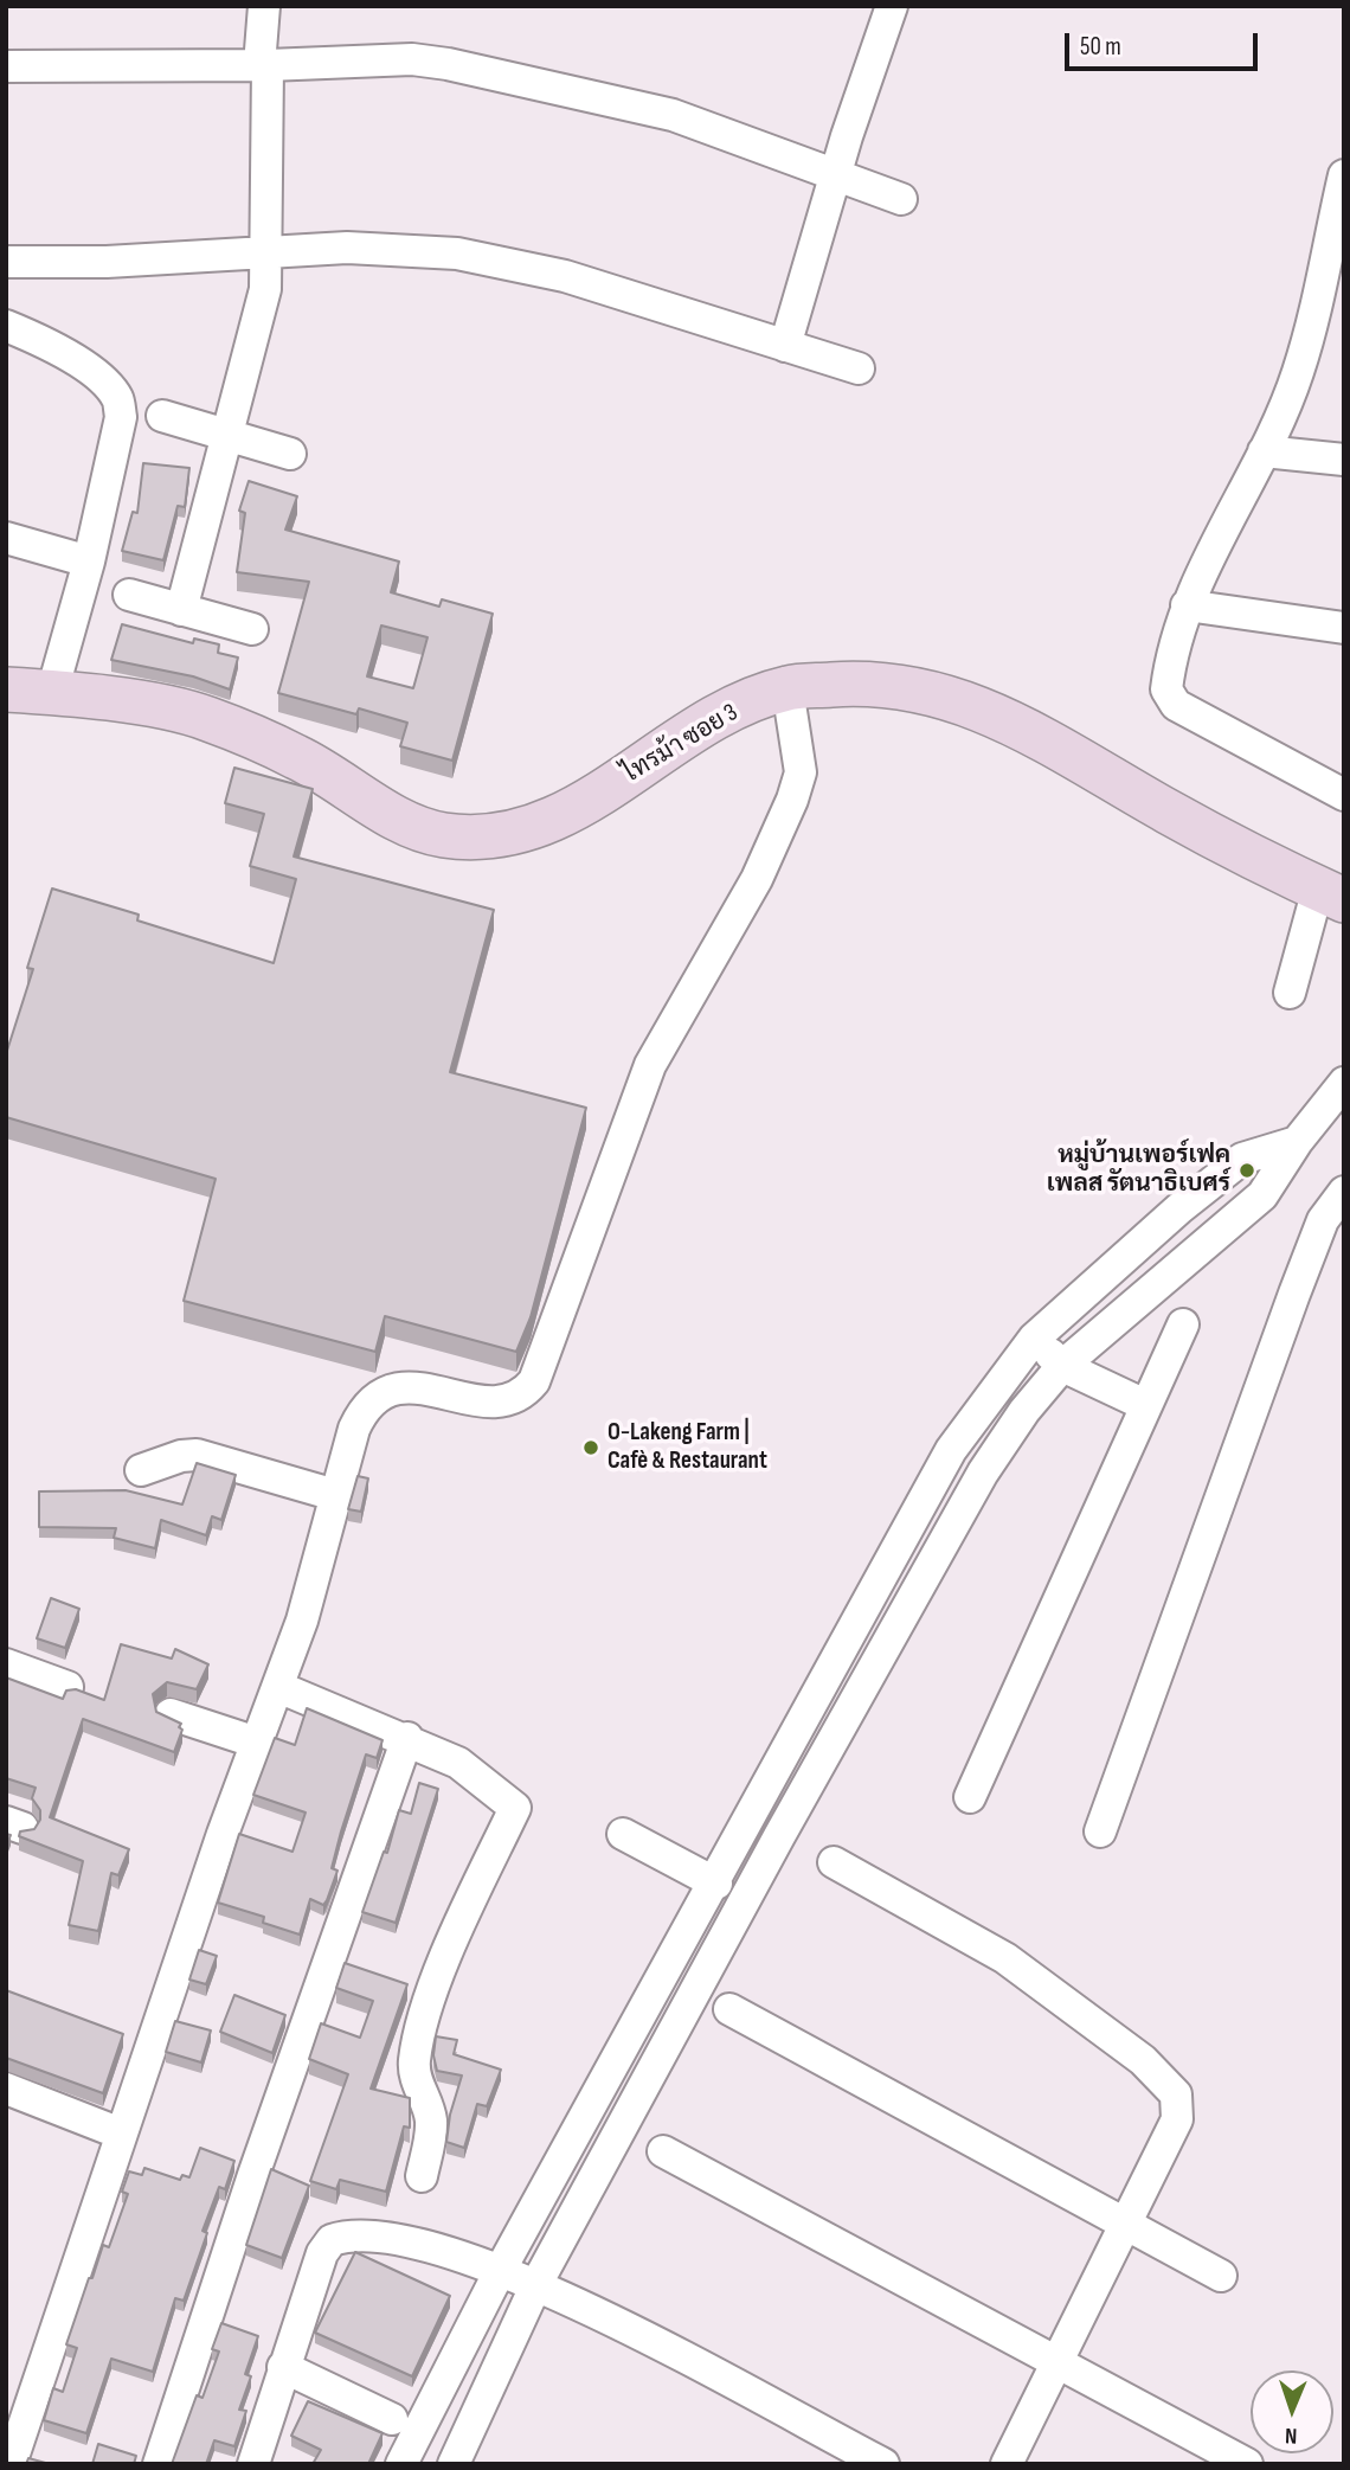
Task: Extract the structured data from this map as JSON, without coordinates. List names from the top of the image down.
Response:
{
  "streets": {
    "street": ["ไทรม้า ซอย 3"]
  },
  "places": ["หมู่บ้านเพอร์เฟค เพลส รัตนาธิเบศร์", "O-Lakeng Farm | Cafè & Restaurant"],
  "scale_bar": "50 m",
  "north": "bottom"
}
